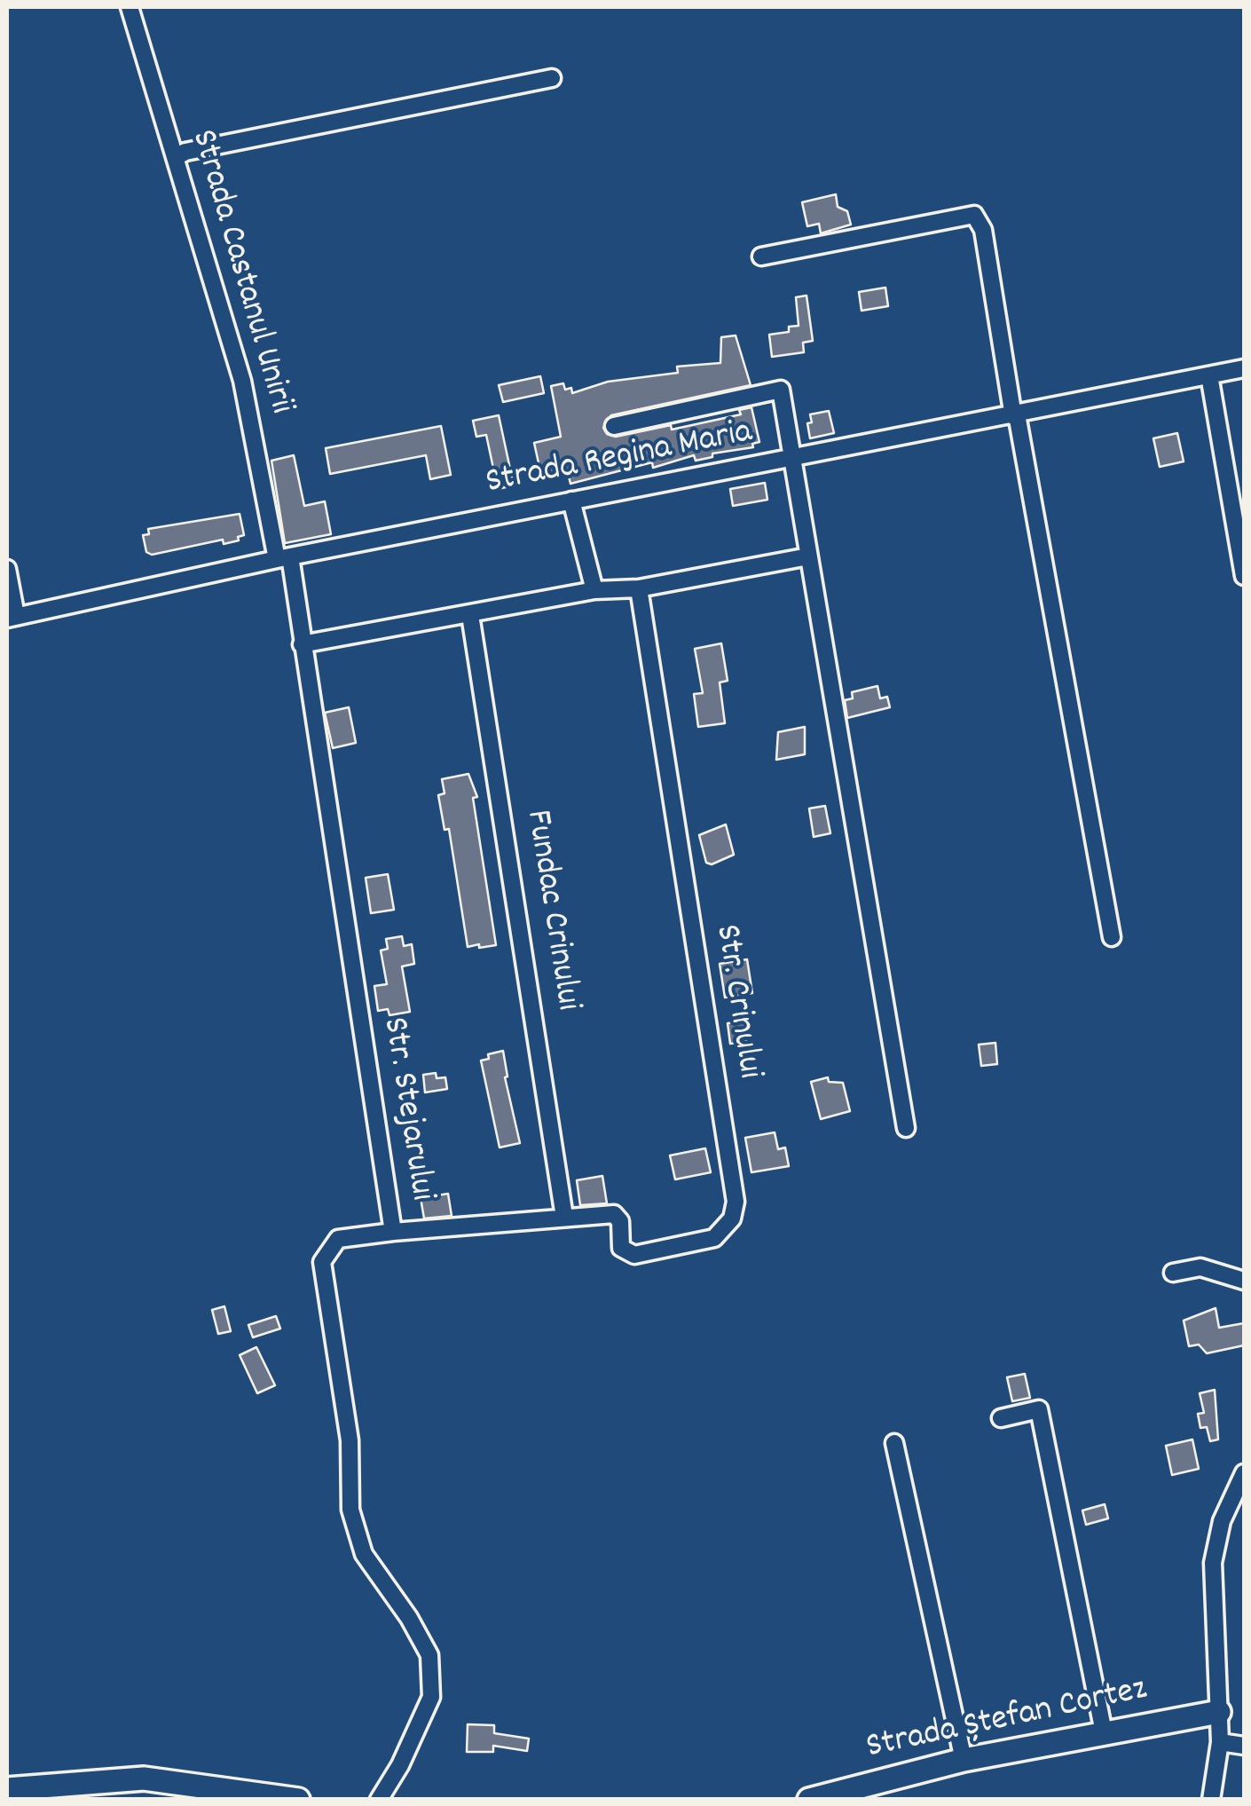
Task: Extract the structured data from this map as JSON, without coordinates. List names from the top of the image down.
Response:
{
  "streets": {
    "street": [
      "Strada Castanul Unirii",
      "Strada Regina Maria",
      "Fundac Crinului",
      "Str. Crinului",
      "Str. Stejarului",
      "Strada Ștefan Cortez"
    ]
  },
  "crossings": [
    ["Strada Castanul Unirii", "Strada Regina Maria"],
    ["Strada Castanul Unirii", "Str. Stejarului"],
    ["Strada Regina Maria", "Str. Stejarului"],
    ["Fundac Crinului", "Str. Crinului"]
  ]
}
